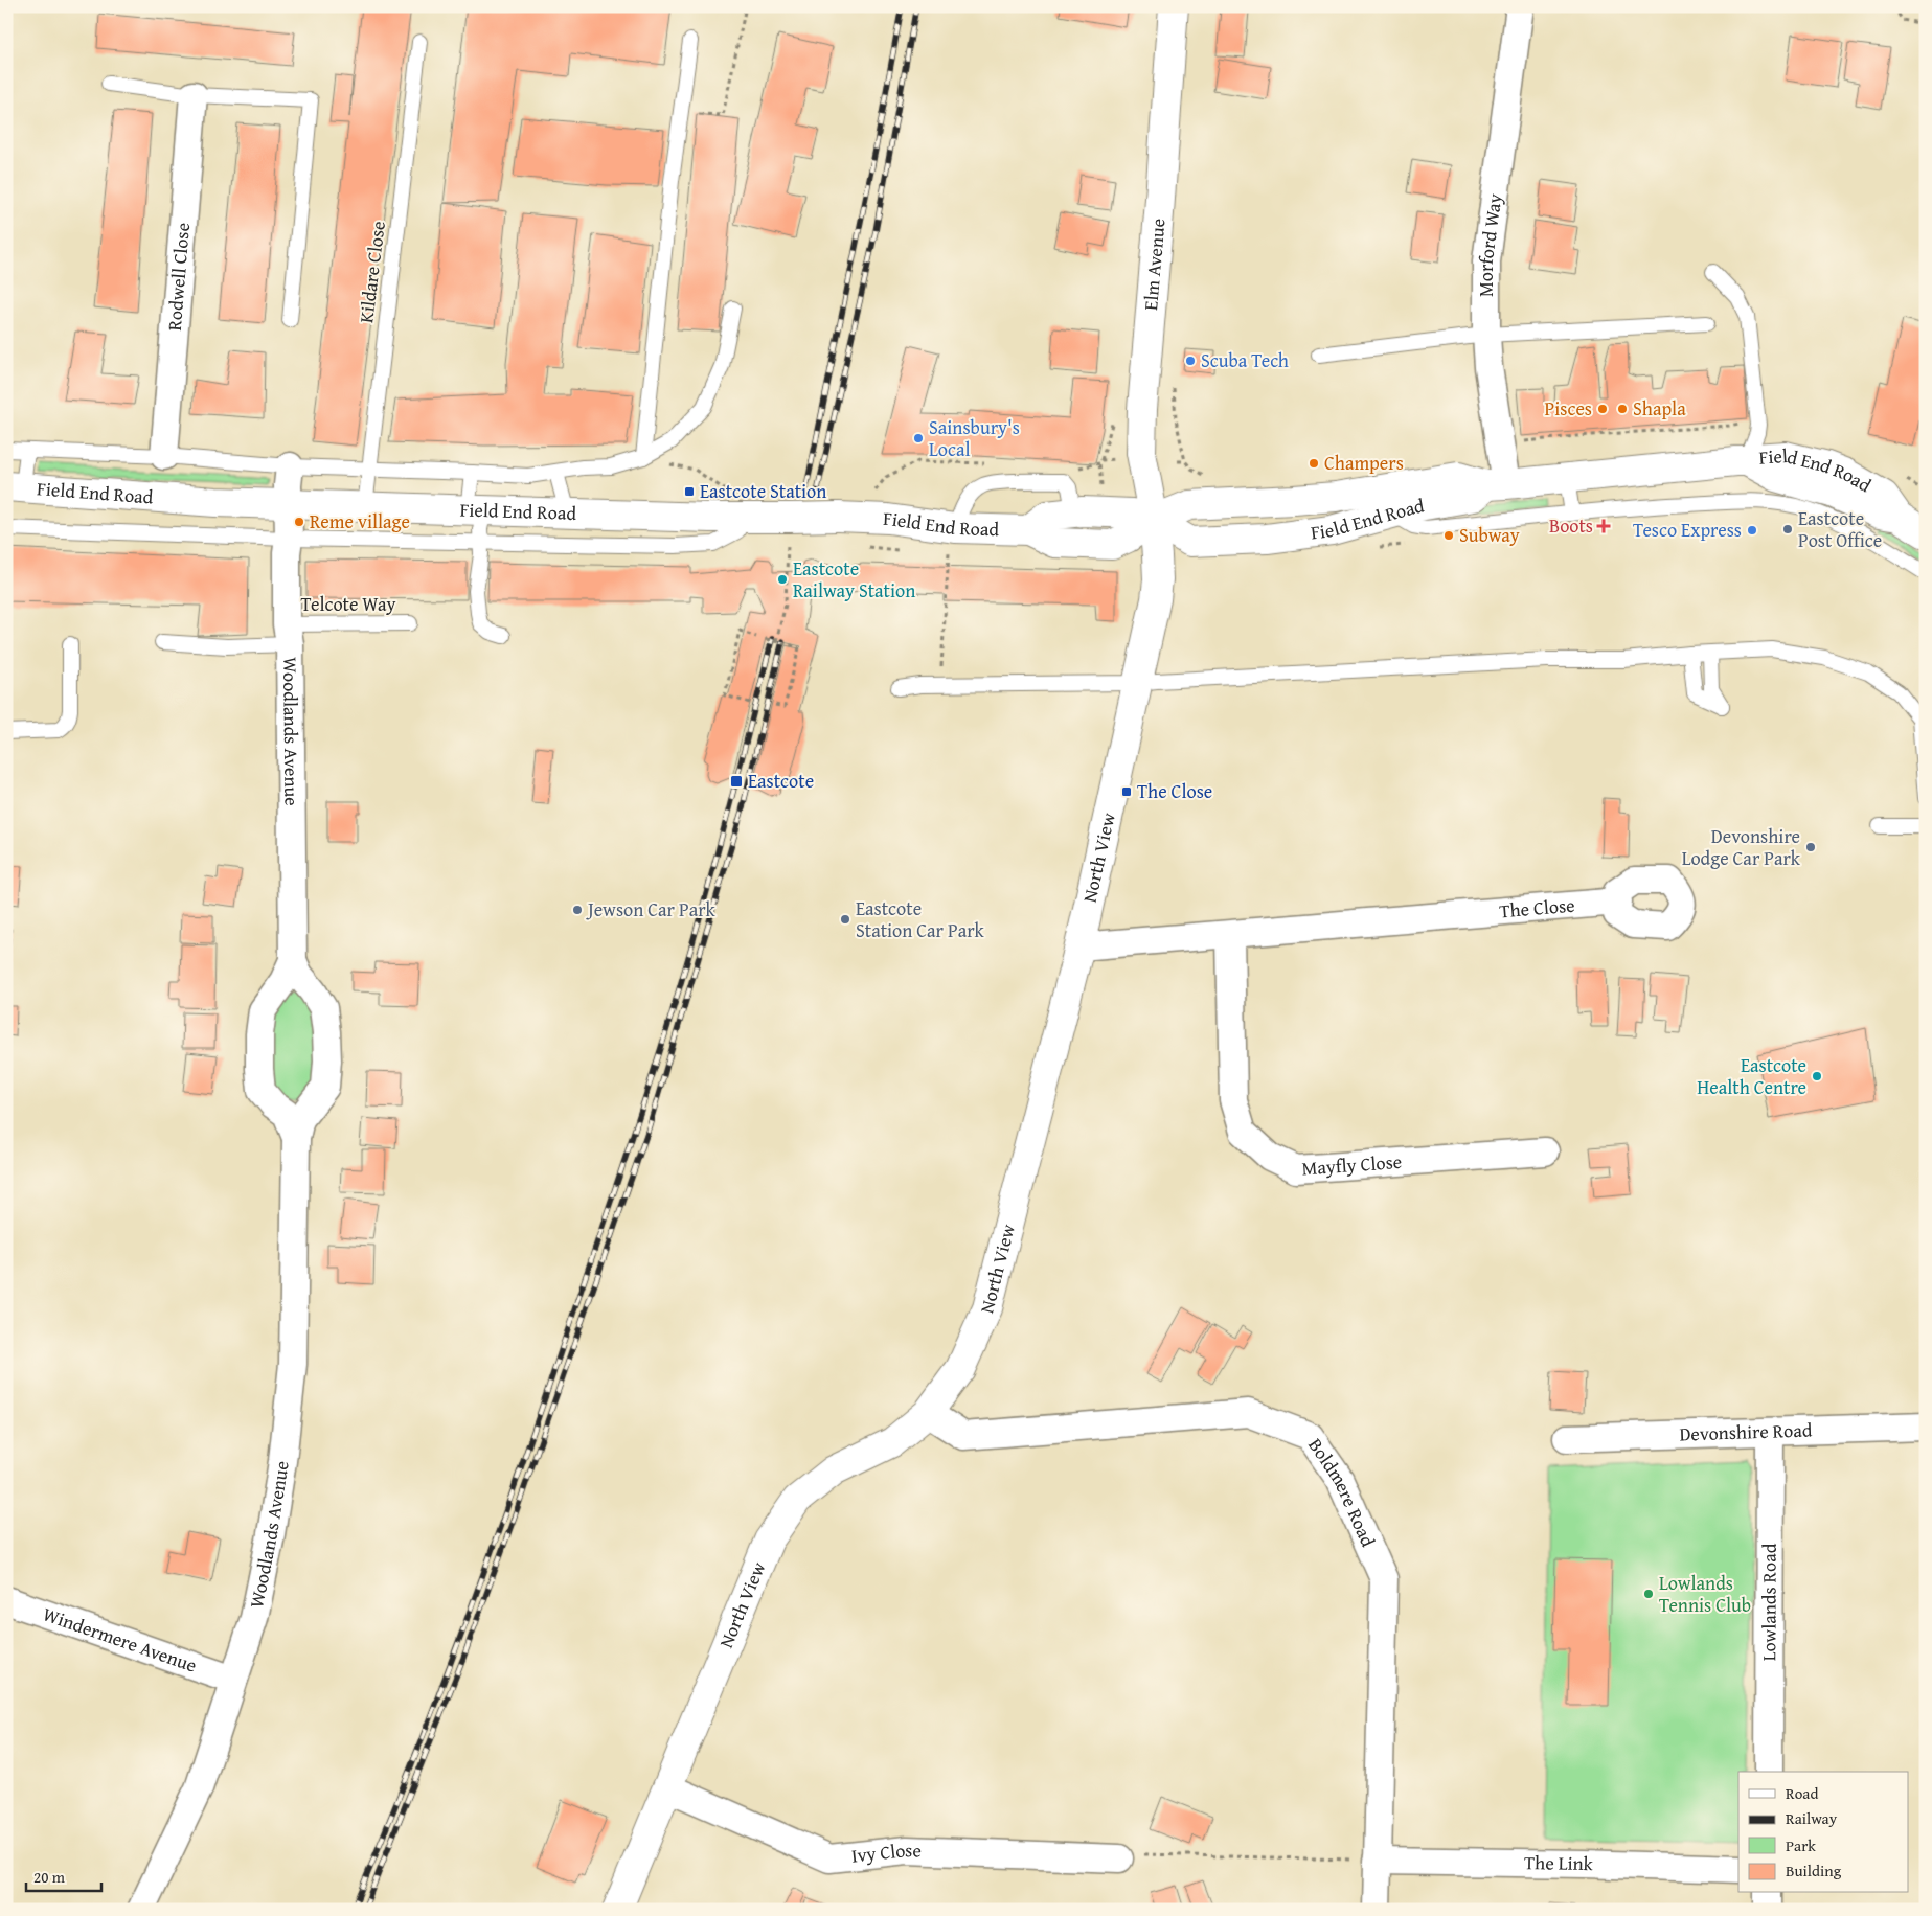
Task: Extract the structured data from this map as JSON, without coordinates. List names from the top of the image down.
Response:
{
  "streets": {
    "street": [
      "Morford Way",
      "Elm Avenue",
      "Rodwell Close",
      "Field End Road",
      "Woodlands Avenue",
      "North View",
      "The Close",
      "Mayfly Close",
      "Devonshire Road",
      "Boldmere Road",
      "Lowlands Road",
      "Windermere Avenue",
      "Ivy Close",
      "The Link"
    ],
    "lane": ["Kildare Close", "Telcote Way"]
  },
  "crossings": [
    ["Morford Way", "Field End Road"],
    ["Elm Avenue", "Field End Road"],
    ["Elm Avenue", "North View"],
    ["Kildare Close", "Field End Road"],
    ["Field End Road", "Woodlands Avenue"],
    ["Field End Road", "North View"],
    ["Telcote Way", "Woodlands Avenue"],
    ["Woodlands Avenue", "Windermere Avenue"],
    ["North View", "The Close"],
    ["North View", "Boldmere Road"],
    ["North View", "Ivy Close"],
    ["The Close", "Mayfly Close"],
    ["Devonshire Road", "Lowlands Road"],
    ["Boldmere Road", "The Link"]
  ],
  "places": {
    "other": [
      "Scuba Tech",
      "Pisces",
      "Shapla",
      "Sainsbury's Local",
      "Champers",
      "Reme village",
      "Eastcote Post Office",
      "Tesco Express",
      "Subway",
      "Eastcote Railway Station",
      "Devonshire Lodge Car Park",
      "Jewson Car Park",
      "Eastcote Station Car Park",
      "Eastcote Health Centre",
      "Lowlands Tennis Club"
    ],
    "transit": ["Eastcote Station", "Eastcote", "The Close"],
    "health": ["Boots"]
  },
  "legend": [
    "Road",
    "Railway",
    "Park",
    "Building"
  ],
  "scale_bar": "20 m"
}
